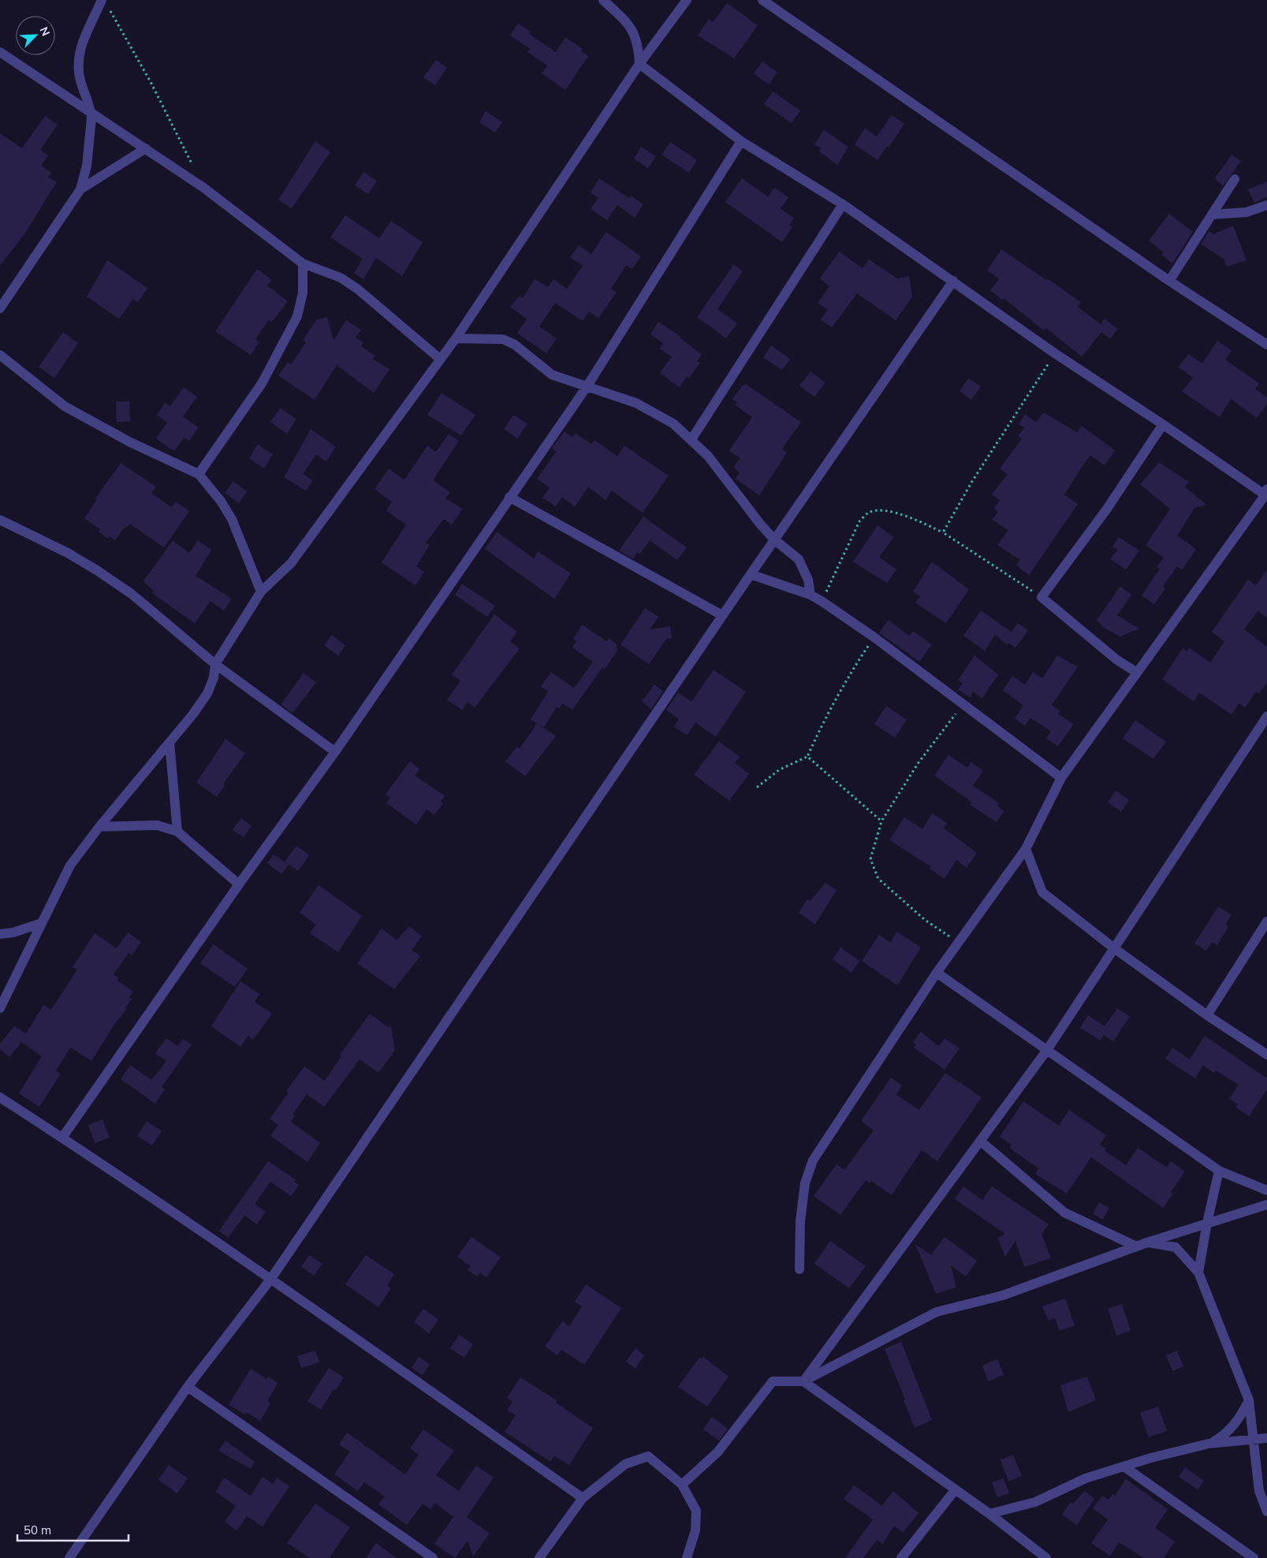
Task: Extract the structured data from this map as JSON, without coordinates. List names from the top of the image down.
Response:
{
  "scale_bar": "50 m",
  "north": "top right"
}
